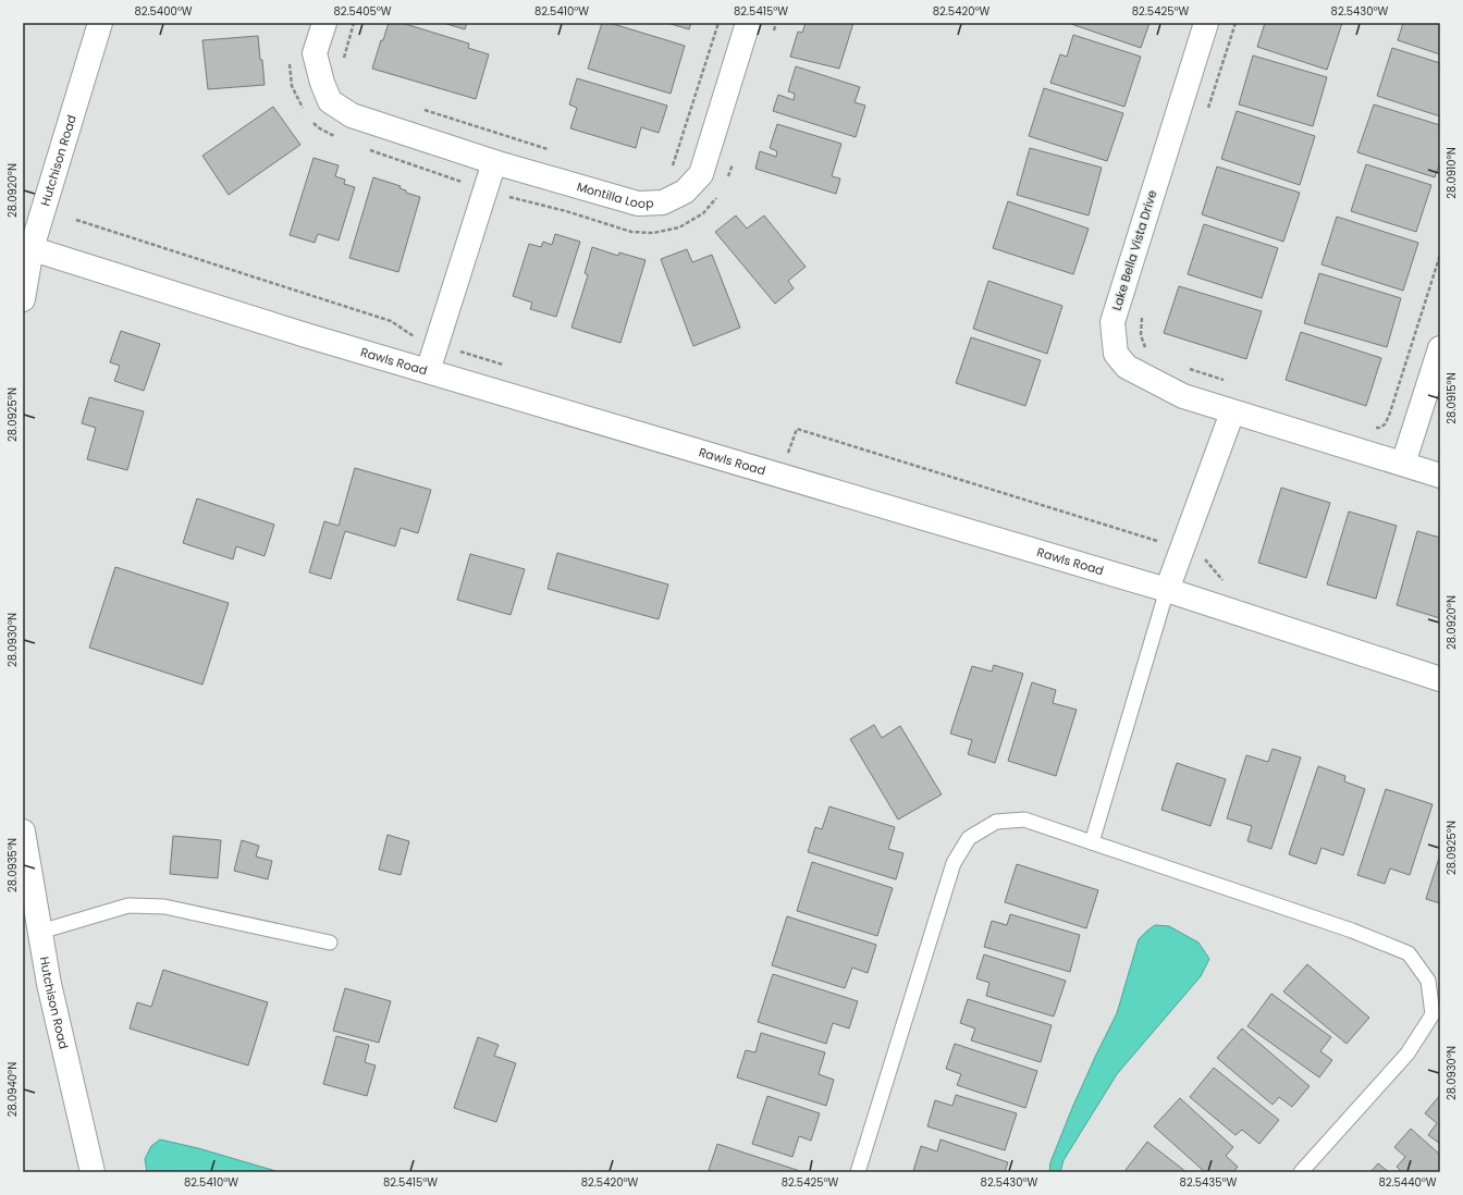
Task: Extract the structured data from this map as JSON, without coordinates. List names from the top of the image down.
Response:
{
  "streets": {
    "street": [
      "Hutchison Road",
      "Montilla Loop",
      "Lake Bella Vista Drive",
      "Rawls Road"
    ]
  },
  "crossings": [
    ["Hutchison Road", "Rawls Road"]
  ],
  "coordinates": [
    "82.5400°W",
    "82.5405°W",
    "82.5410°W",
    "82.5415°W",
    "82.5420°W",
    "82.5425°W",
    "82.5430°W",
    "28.0910°N",
    "28.0920°N",
    "28.0915°N",
    "28.0925°N",
    "28.0930°N",
    "28.0935°N",
    "28.0940°N",
    "82.5435°W",
    "82.5440°W"
  ]
}
